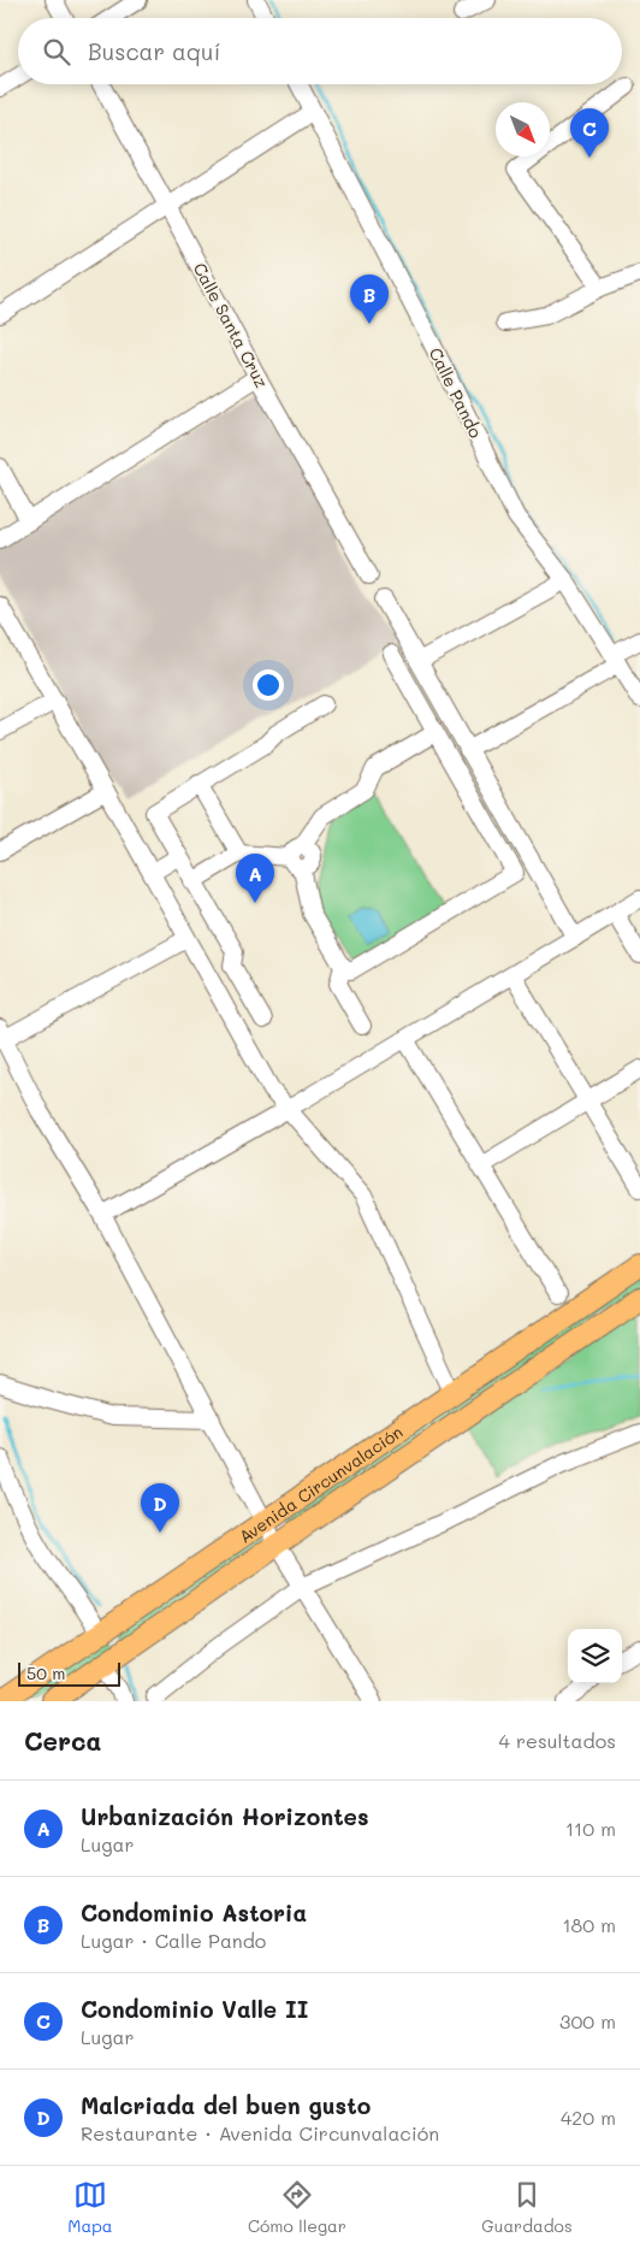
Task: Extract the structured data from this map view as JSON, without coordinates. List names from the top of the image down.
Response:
{
  "streets": {
    "main road": ["Avenida Circunvalación"],
    "street": ["Calle Santa Cruz", "Calle Pando"]
  },
  "scale_bar": "50 m",
  "north": "bottom right",
  "page": {
    "search": "Buscar aquí",
    "pins": [
      "C",
      "B",
      "A",
      "D"
    ],
    "scale": "50 m",
    "heading": ["Cerca", "4 resultados"],
    "list": [
      {
        "mark": "A",
        "name": "Urbanización Horizontes",
        "note": "Lugar",
        "value": "110 m"
      },
      {
        "mark": "B",
        "name": "Condominio Astoria",
        "note": "Lugar · Calle Pando",
        "value": "180 m"
      },
      {
        "mark": "C",
        "name": "Condominio Valle II",
        "note": "Lugar",
        "value": "300 m"
      },
      {
        "mark": "D",
        "name": "Malcriada del buen gusto",
        "note": "Restaurante · Avenida Circunvalación",
        "value": "420 m"
      }
    ],
    "nav": ["Mapa", "Cómo llegar", "Guardados"]
  }
}
